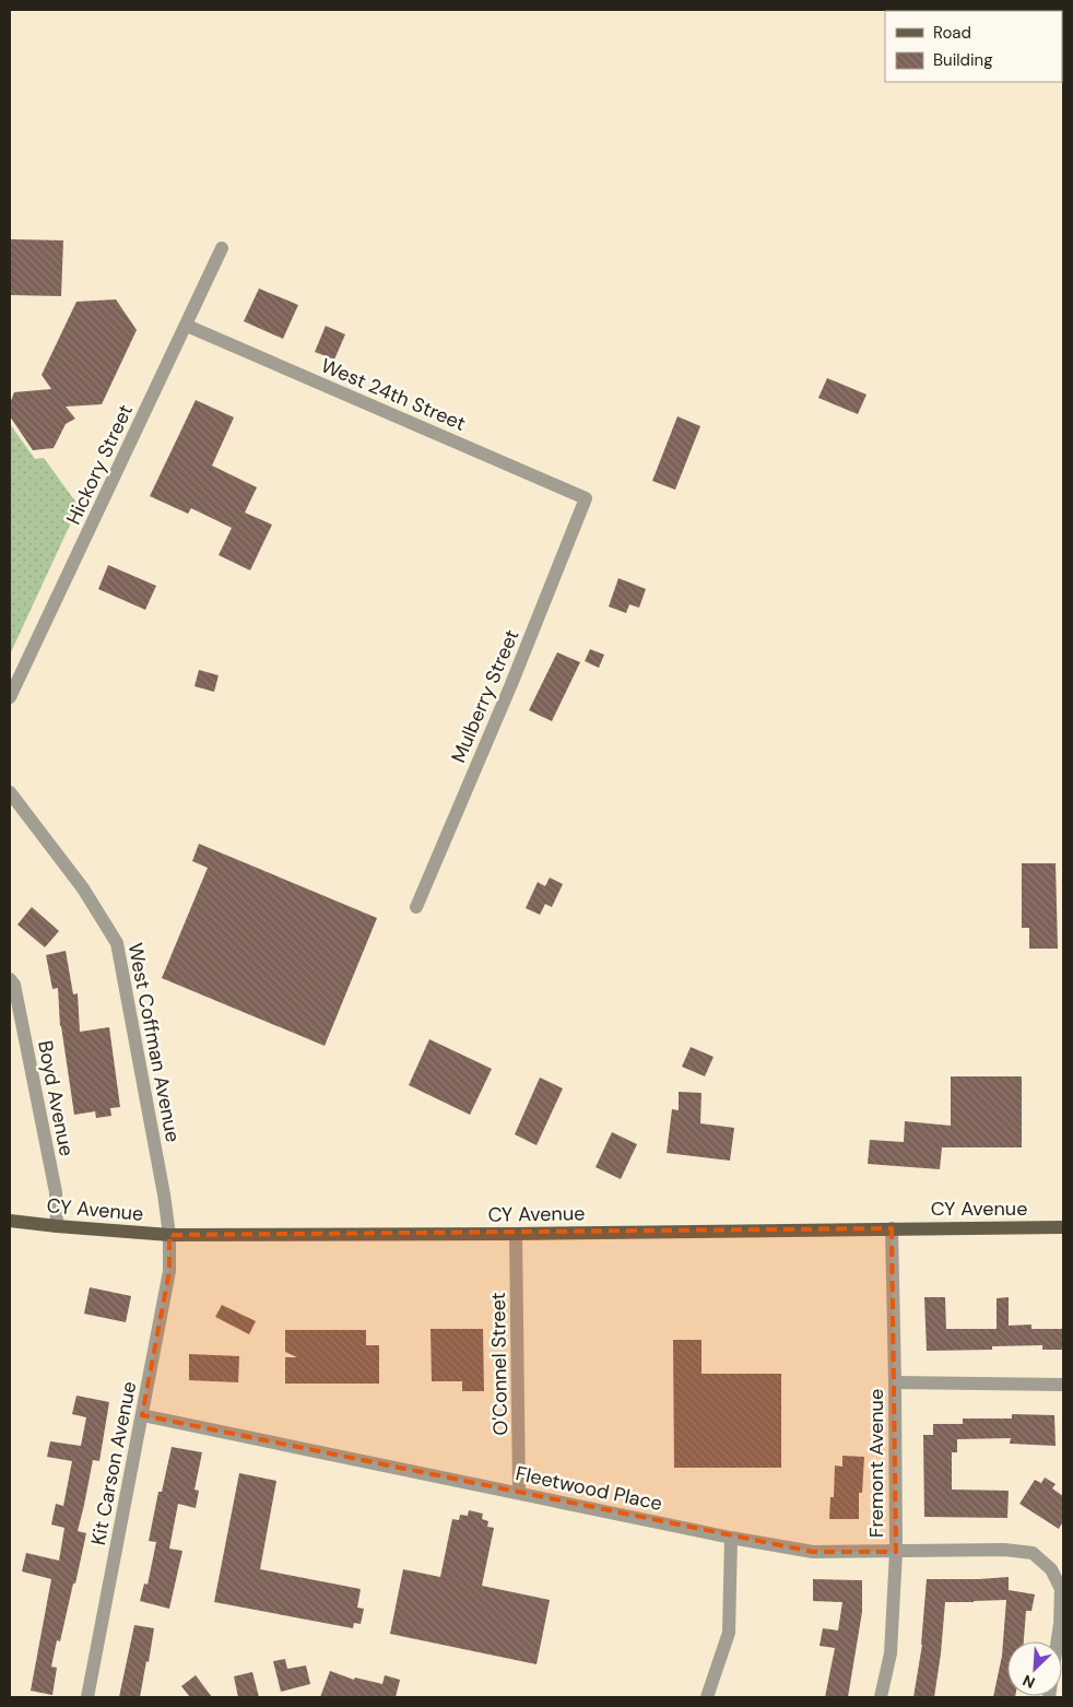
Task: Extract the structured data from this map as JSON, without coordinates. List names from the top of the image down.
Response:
{
  "streets": {
    "main road": ["CY Avenue"],
    "street": [
      "West 24th Street",
      "Hickory Street",
      "Mulberry Street",
      "West Coffman Avenue",
      "Boyd Avenue",
      "O'Connel Street",
      "Kit Carson Avenue",
      "Fremont Avenue",
      "Fleetwood Place"
    ]
  },
  "crossings": [
    ["West 24th Street", "Hickory Street"],
    ["West 24th Street", "Mulberry Street"],
    ["West Coffman Avenue", "CY Avenue"],
    ["West Coffman Avenue", "Kit Carson Avenue"],
    ["Boyd Avenue", "CY Avenue"],
    ["CY Avenue", "O'Connel Street"],
    ["CY Avenue", "Kit Carson Avenue"],
    ["CY Avenue", "Fremont Avenue"],
    ["O'Connel Street", "Fleetwood Place"],
    ["Kit Carson Avenue", "Fleetwood Place"],
    ["Fremont Avenue", "Fleetwood Place"]
  ],
  "legend": ["Road", "Building"],
  "north": "bottom left"
}
